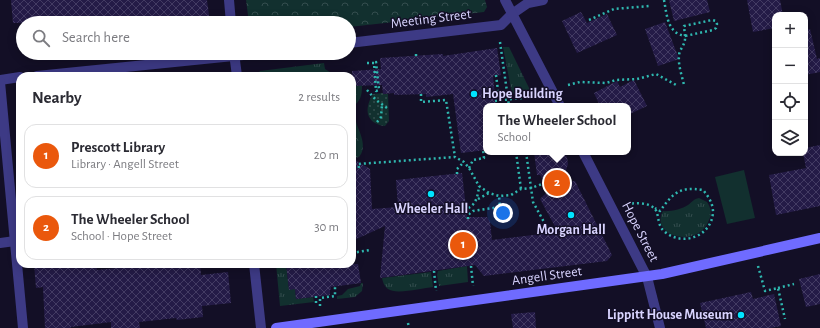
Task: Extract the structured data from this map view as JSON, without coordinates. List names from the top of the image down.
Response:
{
  "streets": {
    "main road": ["Angell Street"],
    "street": ["Meeting Street", "Hope Street"]
  },
  "crossings": [
    ["Hope Street", "Angell Street"]
  ],
  "places": [
    "Hope Building",
    "Wheeler Hall",
    "Morgan Hall",
    "Lippitt House Museum"
  ],
  "page": {
    "map_buttons": ["+", "−"],
    "search": "Search here",
    "heading": ["Nearby", "2 results"],
    "popup": ["The Wheeler School", "School"],
    "list": [
      {
        "mark": "1",
        "name": "Prescott Library",
        "note": "Library · Angell Street",
        "value": "20 m"
      },
      {
        "mark": "2",
        "name": "The Wheeler School",
        "note": "School · Hope Street",
        "value": "30 m"
      }
    ],
    "pins": ["2", "1"]
  }
}
